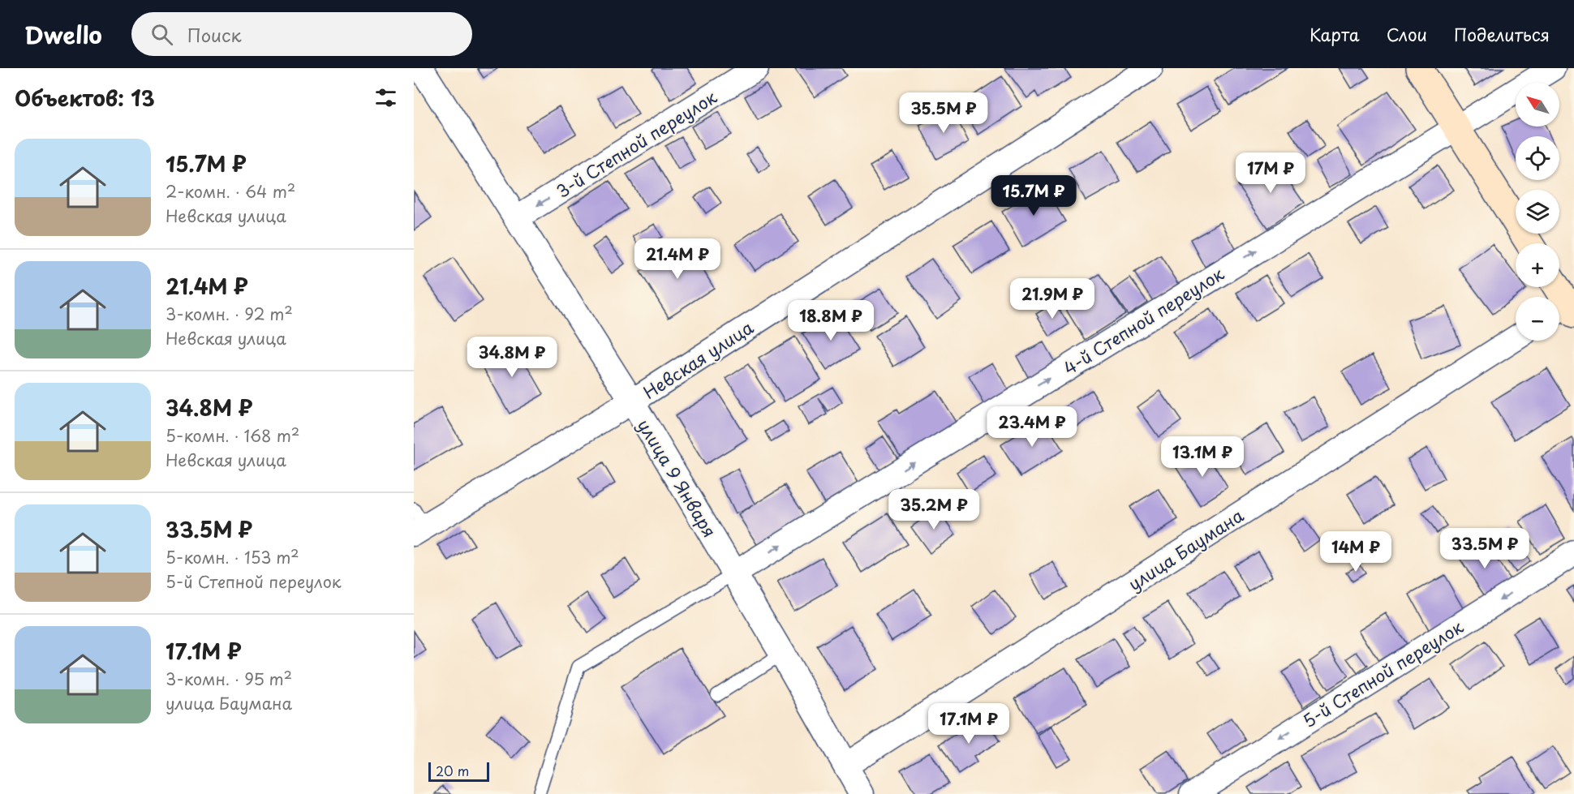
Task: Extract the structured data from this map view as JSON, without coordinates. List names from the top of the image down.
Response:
{
  "streets": {
    "street": [
      "3-й Степной переулок",
      "4-й Степной переулок",
      "Невская улица",
      "улица 9 Января",
      "улица Баумана",
      "5-й Степной переулок"
    ]
  },
  "crossings": [
    ["3-й Степной переулок", "улица 9 Января"],
    ["4-й Степной переулок", "улица 9 Января"],
    ["Невская улица", "улица 9 Января"],
    ["улица 9 Января", "улица Баумана"]
  ],
  "one_way": ["3-й Степной переулок", "4-й Степной переулок", "5-й Степной переулок"],
  "scale_bar": "20 m",
  "north": "top left",
  "page": {
    "header": "Dwello",
    "search": "Поиск",
    "nav": ["Карта", "Слои", "Поделиться"],
    "heading": "Объектов: 13",
    "map_buttons": ["+", "−"],
    "price": [
      "35.5M ₽",
      "17M ₽",
      "15.7M ₽",
      "21.4M ₽",
      "21.9M ₽",
      "18.8M ₽",
      "34.8M ₽",
      "23.4M ₽",
      "13.1M ₽",
      "35.2M ₽",
      "33.5M ₽",
      "14M ₽",
      "17.1M ₽"
    ],
    "list": [
      {
        "name": "15.7M ₽",
        "note": "2-комн. · 64 m² · Невская улица"
      },
      {
        "name": "21.4M ₽",
        "note": "3-комн. · 92 m² · Невская улица"
      },
      {
        "name": "34.8M ₽",
        "note": "5-комн. · 168 m² · Невская улица"
      },
      {
        "name": "33.5M ₽",
        "note": "5-комн. · 153 m² · 5-й Степной переулок"
      },
      {
        "name": "17.1M ₽",
        "note": "3-комн. · 95 m² · улица Баумана"
      }
    ],
    "scale": "20 m"
  }
}
